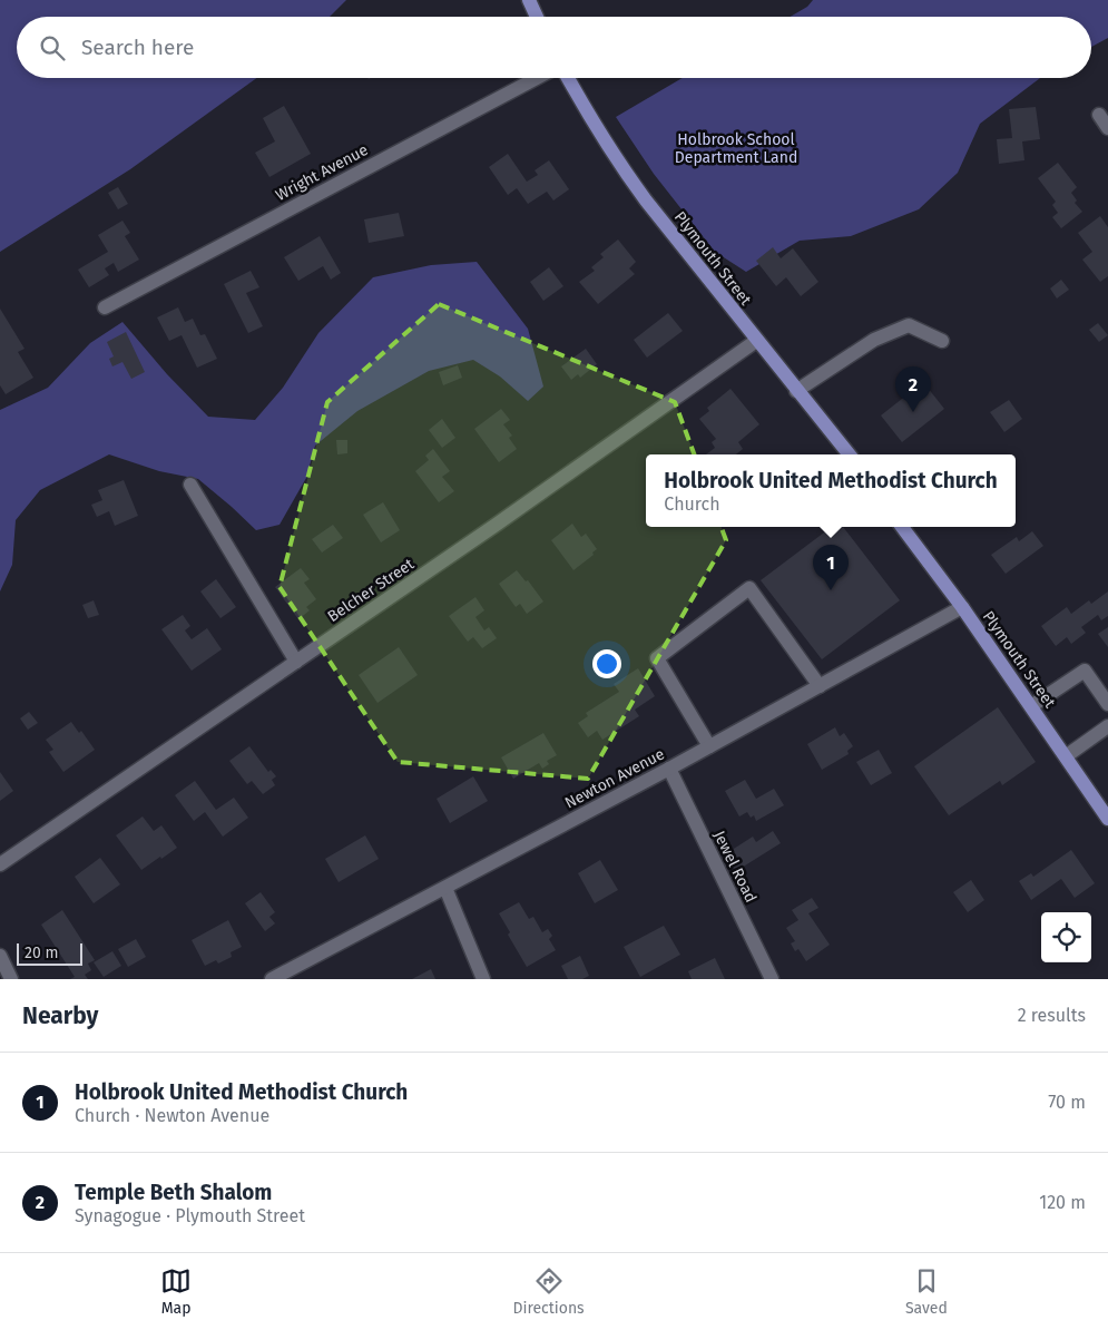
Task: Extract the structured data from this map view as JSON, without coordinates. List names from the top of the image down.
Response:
{
  "streets": {
    "main road": ["Plymouth Street"],
    "street": [
      "Wright Avenue",
      "Belcher Street",
      "Newton Avenue",
      "Jewel Road"
    ]
  },
  "crossings": [
    ["Plymouth Street", "Belcher Street"],
    ["Plymouth Street", "Newton Avenue"],
    ["Newton Avenue", "Jewel Road"]
  ],
  "parks": ["Holbrook School Department Land"],
  "scale_bar": "20 m",
  "page": {
    "search": "Search here",
    "pins": ["2", "1"],
    "popup": ["Holbrook United Methodist Church", "Church"],
    "scale": "20 m",
    "heading": ["Nearby", "2 results"],
    "list": [
      {
        "mark": "1",
        "name": "Holbrook United Methodist Church",
        "note": "Church · Newton Avenue",
        "value": "70 m"
      },
      {
        "mark": "2",
        "name": "Temple Beth Shalom",
        "note": "Synagogue · Plymouth Street",
        "value": "120 m"
      }
    ],
    "nav": ["Map", "Directions", "Saved"]
  }
}
